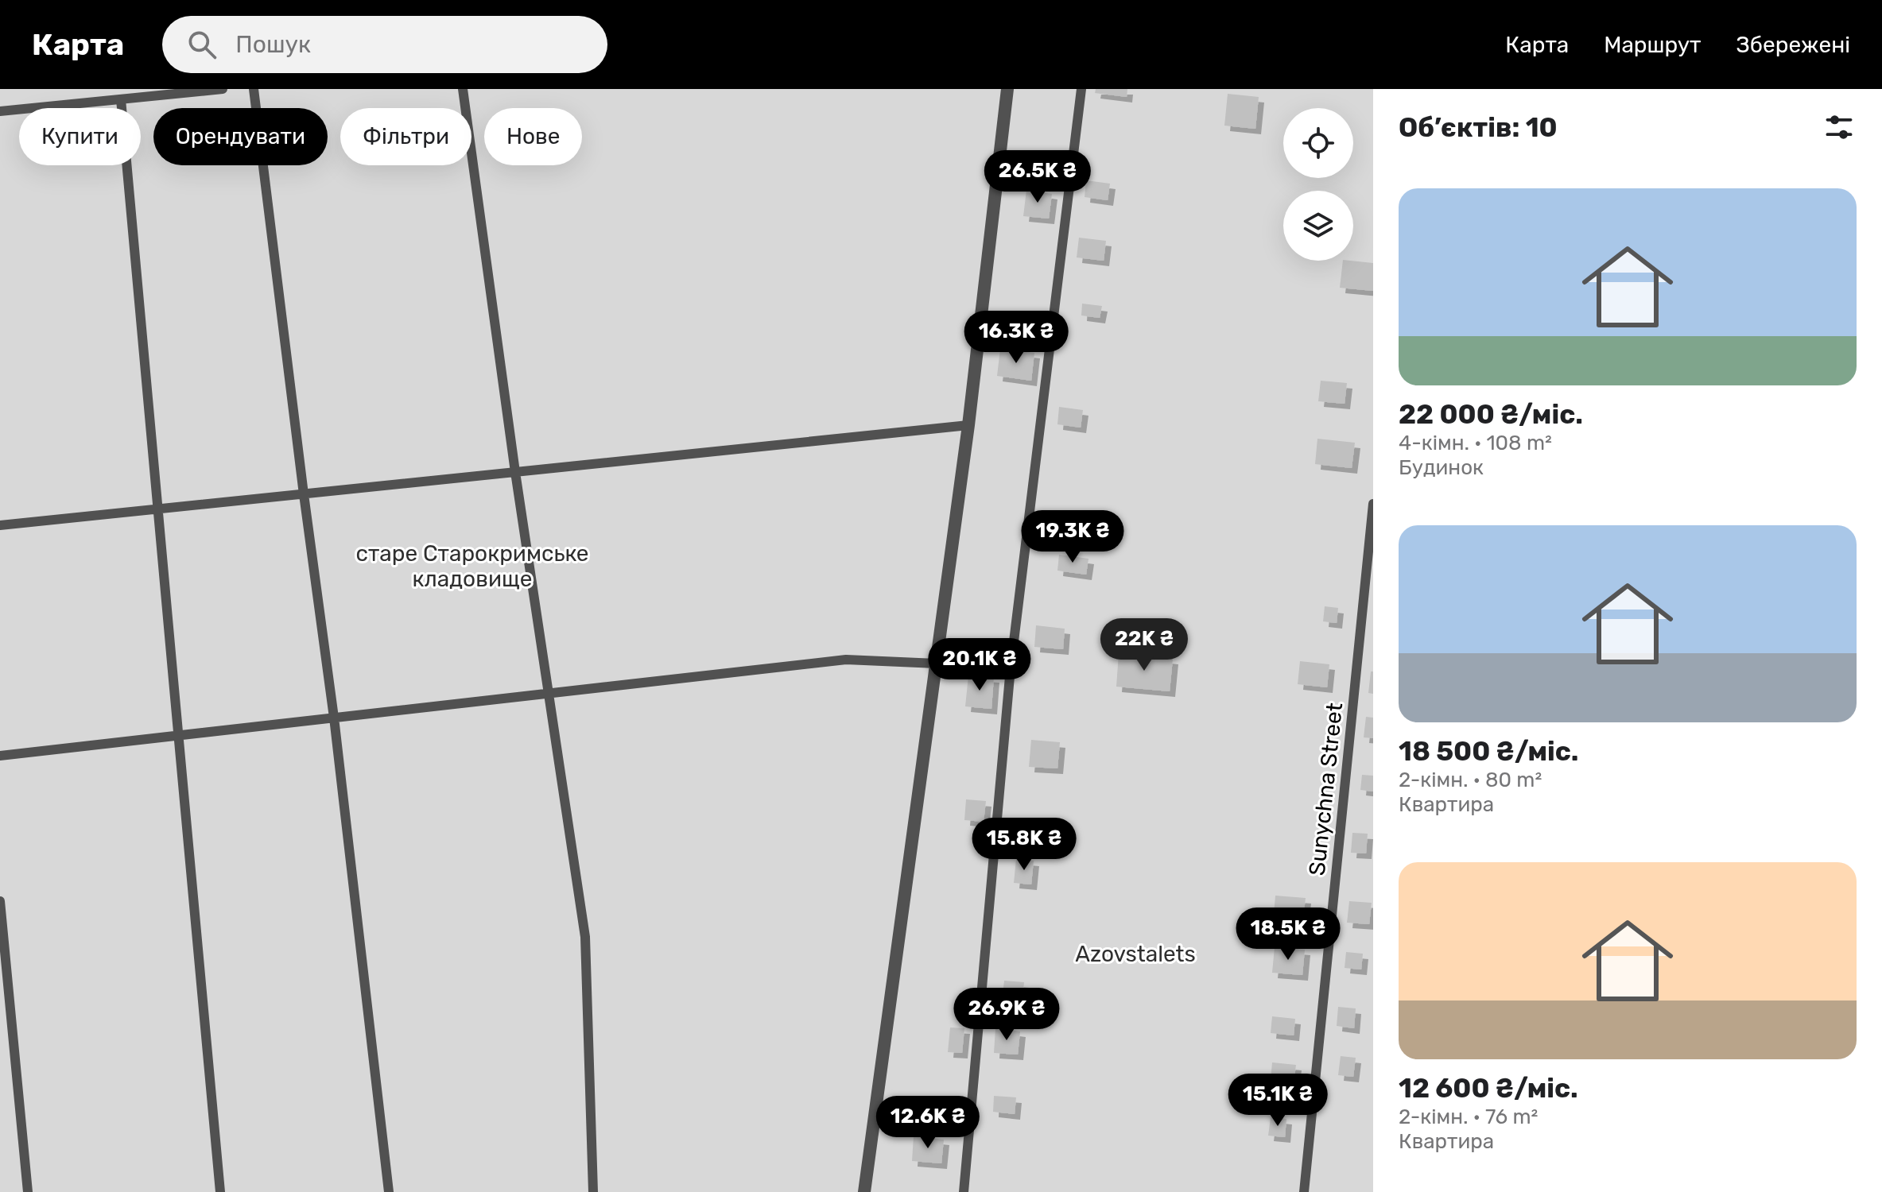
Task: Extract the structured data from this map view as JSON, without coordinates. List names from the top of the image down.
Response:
{
  "streets": {
    "lane": ["Sunychna Street"]
  },
  "parks": ["старе Старокримське кладовище", "Azovstalets"],
  "page": {
    "header": "Карта",
    "search": "Пошук",
    "nav": ["Карта", "Маршрут", "Збережені"],
    "heading": "Об’єктів: 10",
    "chip": [
      "Купити",
      "Орендувати",
      "Фільтри",
      "Нове"
    ],
    "price": [
      "26.5K ₴",
      "16.3K ₴",
      "19.3K ₴",
      "22K ₴",
      "20.1K ₴",
      "15.8K ₴",
      "18.5K ₴",
      "26.9K ₴",
      "15.1K ₴",
      "12.6K ₴"
    ],
    "list": [
      {
        "name": "22 000 ₴/міс.",
        "note": "4-кімн. · 108 m² · Будинок"
      },
      {
        "name": "18 500 ₴/міс.",
        "note": "2-кімн. · 80 m² · Квартира"
      },
      {
        "name": "12 600 ₴/міс.",
        "note": "2-кімн. · 76 m² · Квартира"
      }
    ]
  }
}
